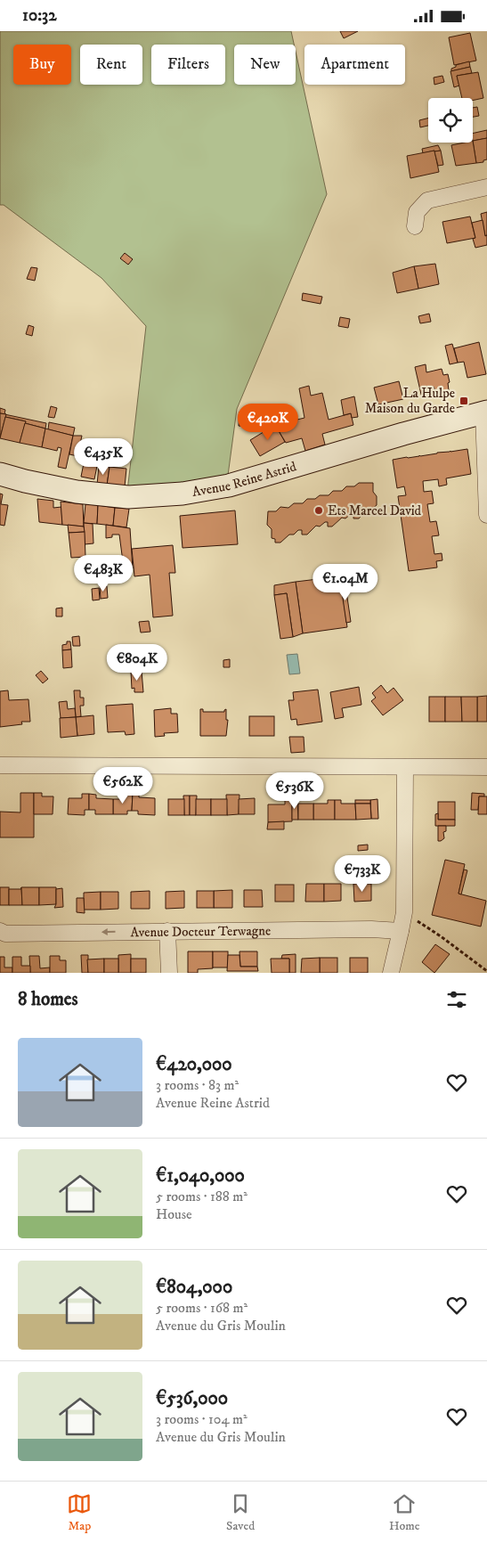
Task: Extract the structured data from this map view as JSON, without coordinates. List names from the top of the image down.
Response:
{
  "streets": {
    "main road": ["Avenue Reine Astrid"],
    "street": ["Avenue Docteur Terwagne"]
  },
  "one_way": ["Avenue Docteur Terwagne"],
  "places": {
    "transit": ["La Hulpe Maison du Garde"],
    "other": ["Ets Marcel David"]
  },
  "page": {
    "status": "10:32",
    "chip": [
      "Buy",
      "Rent",
      "Filters",
      "New",
      "Apartment"
    ],
    "price": [
      "€420K",
      "€435K",
      "€483K",
      "€1.04M",
      "€804K",
      "€562K",
      "€536K",
      "€733K"
    ],
    "heading": "8 homes",
    "list": [
      {
        "name": "€420,000",
        "note": "3 rooms · 83 m² · Avenue Reine Astrid"
      },
      {
        "name": "€1,040,000",
        "note": "5 rooms · 188 m² · House"
      },
      {
        "name": "€804,000",
        "note": "5 rooms · 168 m² · Avenue du Gris Moulin"
      },
      {
        "name": "€536,000",
        "note": "3 rooms · 104 m² · Avenue du Gris Moulin"
      }
    ],
    "tabs": ["Map", "Saved", "Home"]
  }
}
